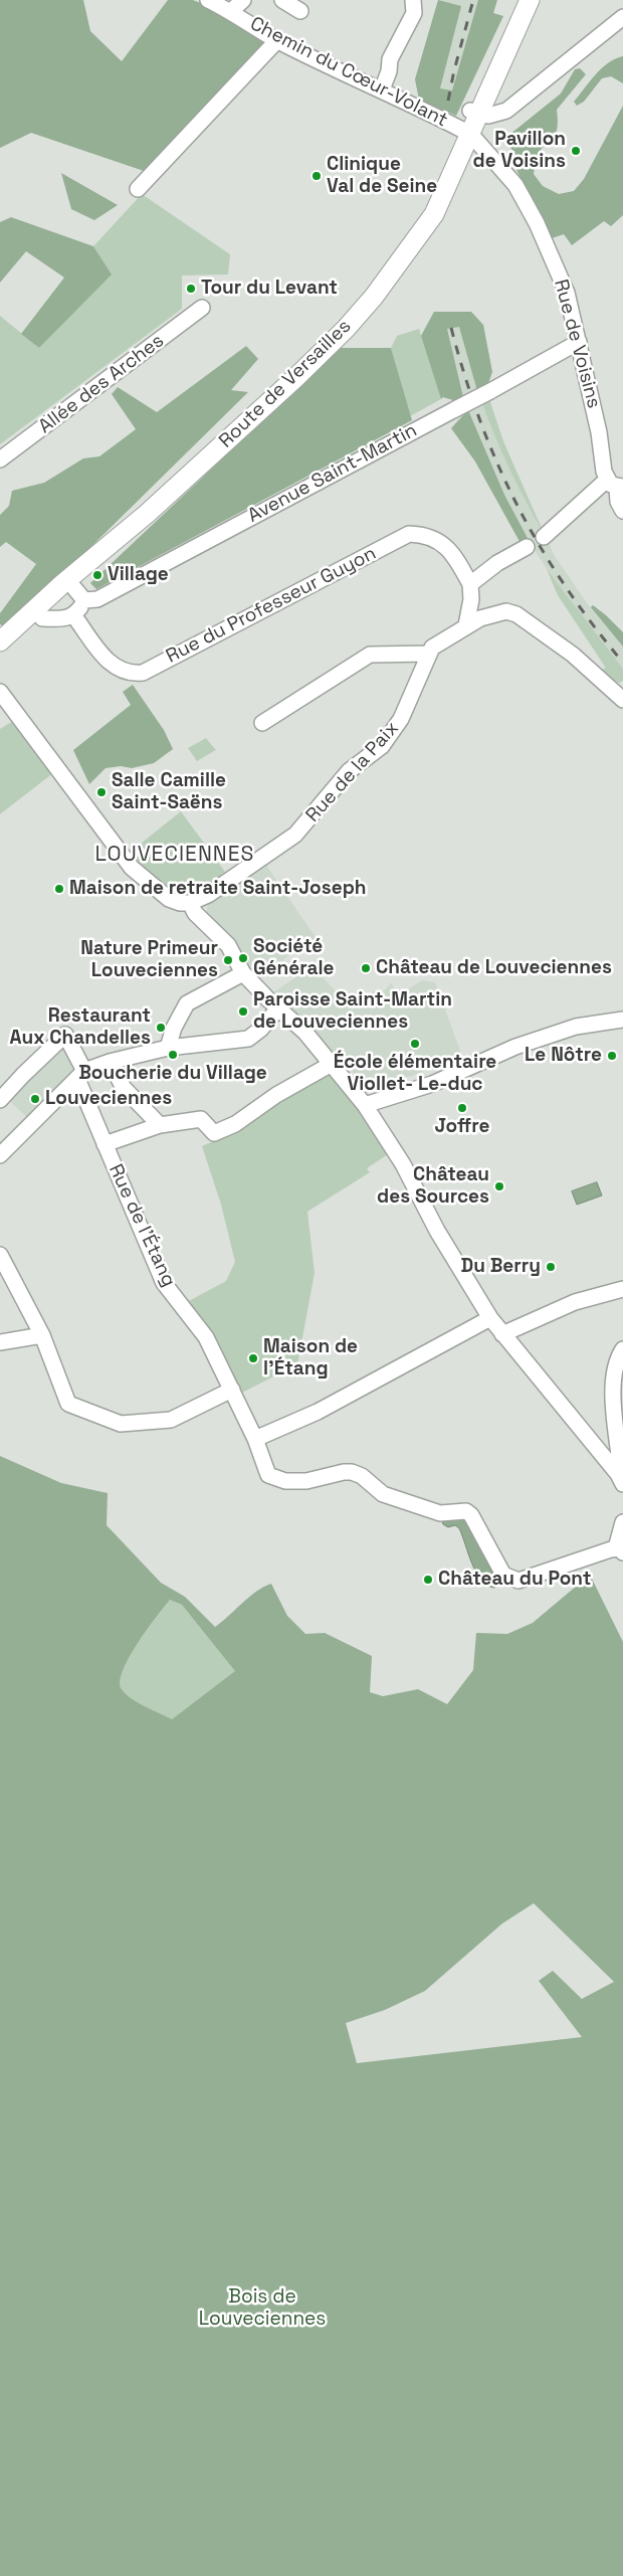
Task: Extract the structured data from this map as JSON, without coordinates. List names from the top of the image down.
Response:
{
  "streets": {
    "main road": ["Route de Versailles"],
    "street": [
      "Chemin du Cœur-Volant",
      "Rue de Voisins",
      "Allée des Arches",
      "Avenue Saint-Martin",
      "Rue du Professeur Guyon",
      "Rue de la Paix",
      "Rue de l'Étang"
    ]
  },
  "crossings": [
    ["Chemin du Cœur-Volant", "Rue de Voisins"],
    ["Chemin du Cœur-Volant", "Route de Versailles"],
    ["Rue de Voisins", "Route de Versailles"],
    ["Rue de Voisins", "Avenue Saint-Martin"],
    ["Route de Versailles", "Avenue Saint-Martin"]
  ],
  "districts": ["LOUVECIENNES"],
  "parks": ["Bois de Louveciennes"],
  "places": [
    "Pavillon de Voisins",
    "Clinique Val de Seine",
    "Tour du Levant",
    "Village",
    "Salle Camille Saint-Saëns",
    "Maison de retraite Saint-Joseph",
    "Société Générale",
    "Nature Primeur Louveciennes",
    "Château de Louveciennes",
    "Paroisse Saint-Martin de Louveciennes",
    "Restaurant Aux Chandelles",
    "École élémentaire Viollet- Le-duc",
    "Boucherie du Village",
    "Le Nôtre",
    "Louveciennes",
    "Joffre",
    "Château des Sources",
    "Du Berry",
    "Maison de l'Étang",
    "Château du Pont"
  ]
}
